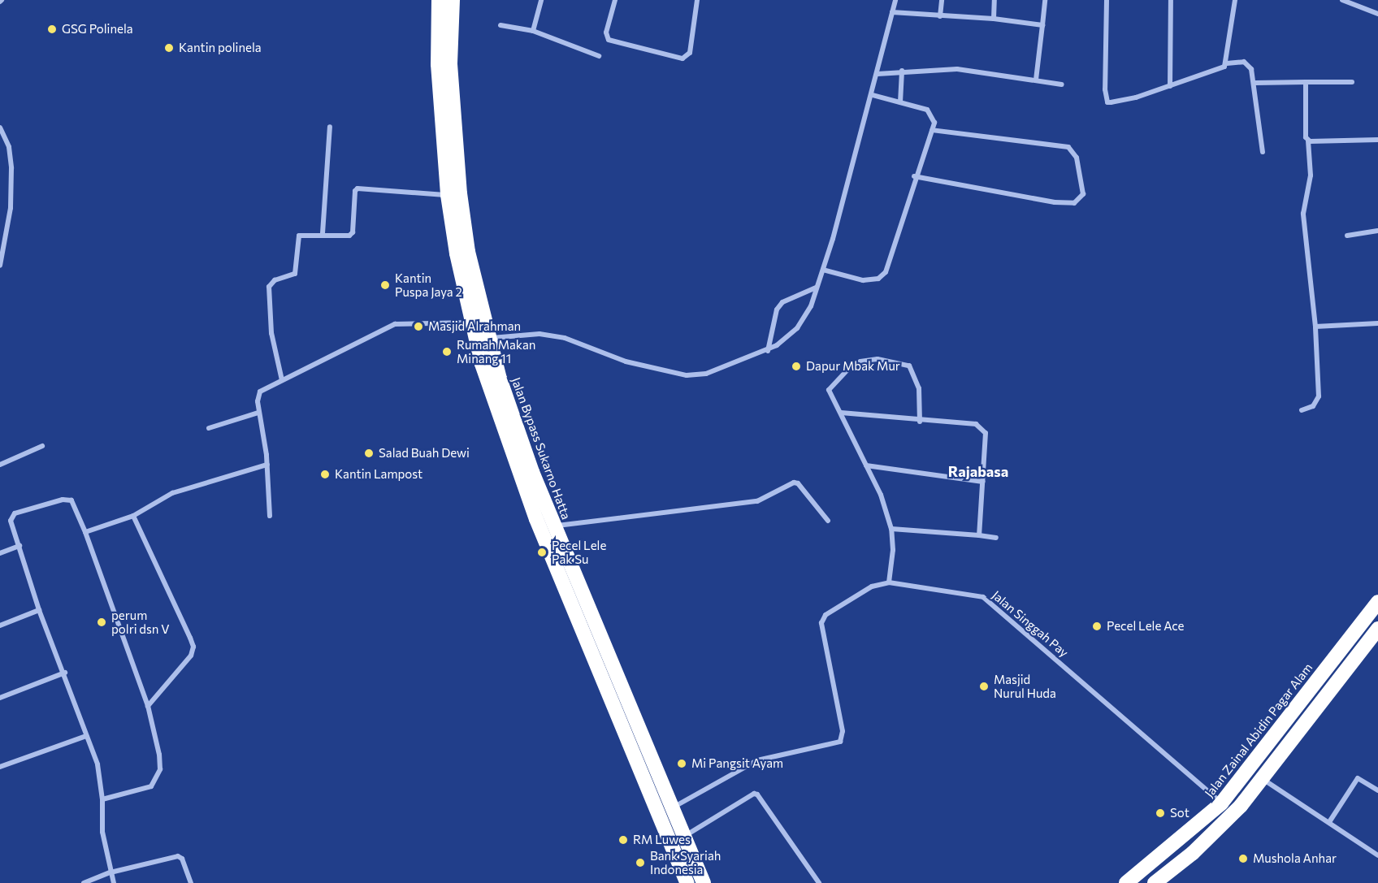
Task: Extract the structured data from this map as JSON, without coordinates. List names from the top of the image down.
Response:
{
  "streets": {
    "highway": ["Jalan Bypass Sukarno Hatta", "Jalan Zainal Abidin Pagar Alam"],
    "street": ["Jalan Singgah Pay"]
  },
  "crossings": [
    ["Jalan Bypass Sukarno Hatta", "Jalan Singgah Pay"],
    ["Jalan Singgah Pay", "Jalan Zainal Abidin Pagar Alam"]
  ],
  "districts": ["Rajabasa"],
  "places": [
    "GSG Polinela",
    "Kantin polinela",
    "Kantin Puspa Jaya 2",
    "Masjid Alrahman",
    "Rumah Makan Minang 11",
    "Dapur Mbak Mur",
    "Salad Buah Dewi",
    "Kantin Lampost",
    "Pecel Lele Pak Su",
    "perum polri dsn V",
    "Pecel Lele Ace",
    "Masjid Nurul Huda",
    "Mi Pangsit Ayam",
    "Sot",
    "RM Luwes",
    "Mushola Anhar",
    "Bank Syariah Indonesia"
  ]
}
